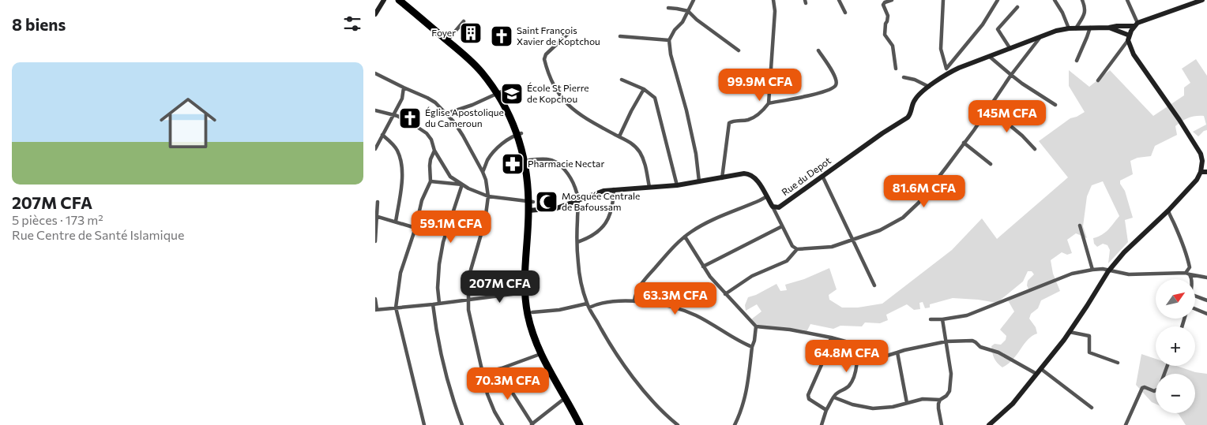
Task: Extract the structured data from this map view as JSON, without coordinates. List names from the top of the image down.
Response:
{
  "streets": {
    "street": ["Rue du Depot"]
  },
  "places": {
    "building": ["Foyer"],
    "church": ["Saint François Xavier de Koptchou", "Église Apostolique du Cameroun"],
    "school or university": ["École St Pierre de Kopchou"],
    "pharmacy": ["Pharmacie Nectar"],
    "mosque": ["Mosquée Centrale de Bafoussam"]
  },
  "north": "top right",
  "page": {
    "heading": "8 biens",
    "list": [
      {
        "name": "207M CFA",
        "note": "5 pièces · 173 m² · Rue Centre de Santé Islamique"
      }
    ],
    "price": [
      "99.9M CFA",
      "145M CFA",
      "81.6M CFA",
      "59.1M CFA",
      "207M CFA",
      "63.3M CFA",
      "64.8M CFA",
      "70.3M CFA"
    ],
    "map_buttons": ["+", "−"]
  }
}
